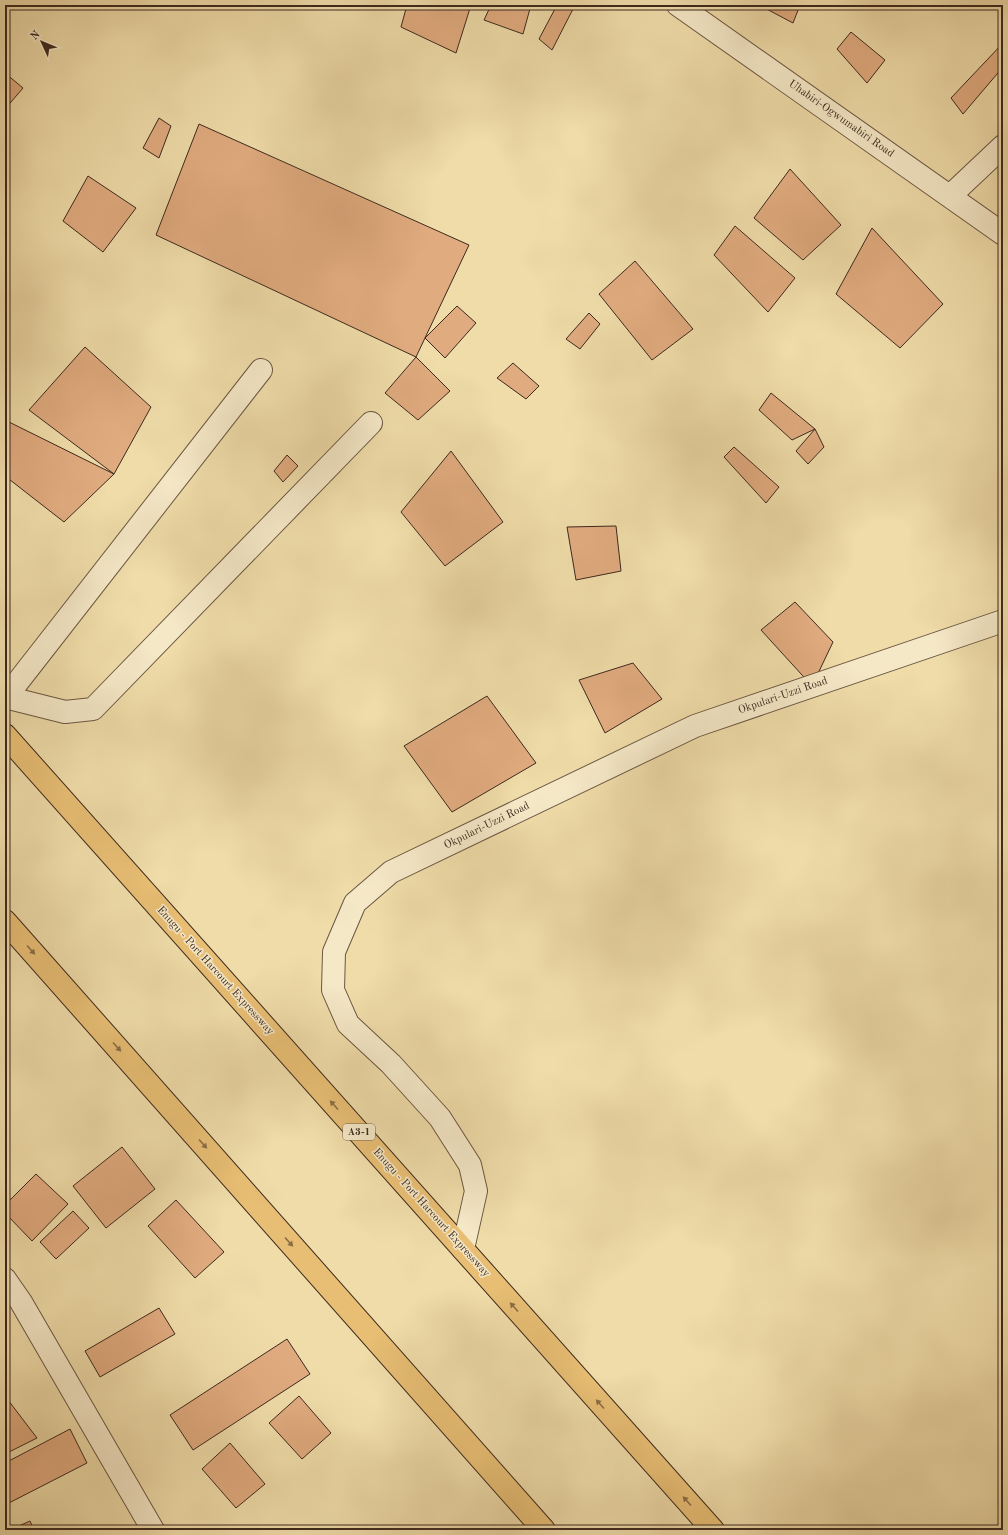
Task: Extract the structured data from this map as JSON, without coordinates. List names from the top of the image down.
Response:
{
  "streets": {
    "highway": ["Enugu - Port Harcourt Expressway", "A3-1"],
    "street": ["Uhabiri-Ogwumabiri Road", "Okpulari-Uzzi Road"]
  },
  "crossings": [
    ["Okpulari-Uzzi Road", "Enugu - Port Harcourt Expressway"]
  ],
  "north": "top left"
}
